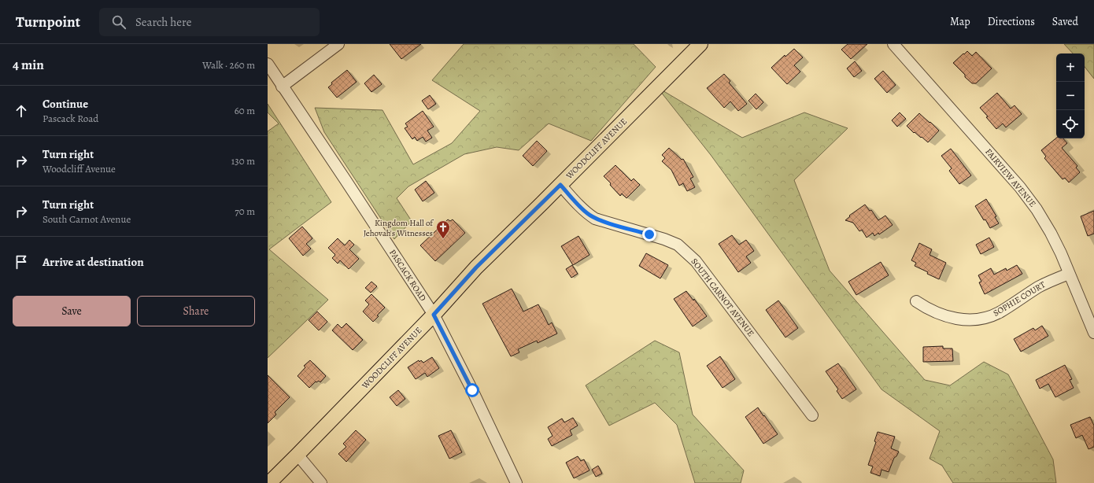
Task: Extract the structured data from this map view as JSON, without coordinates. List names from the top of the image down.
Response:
{
  "streets": {
    "main road": ["WOODCLIFF AVENUE"],
    "street": [
      "FAIRVIEW AVENUE",
      "PASCACK ROAD",
      "SOUTH CARNOT AVENUE",
      "SOPHIE COURT"
    ]
  },
  "crossings": [
    ["WOODCLIFF AVENUE", "PASCACK ROAD"],
    ["WOODCLIFF AVENUE", "SOUTH CARNOT AVENUE"],
    ["FAIRVIEW AVENUE", "SOPHIE COURT"]
  ],
  "places": {
    "church": ["Kingdom Hall of Jehovah's Witnesses"]
  },
  "page": {
    "header": "Turnpoint",
    "search": "Search here",
    "nav": ["Map", "Directions", "Saved"],
    "heading": ["4 min", "Walk · 260 m"],
    "map_buttons": ["+", "−"],
    "list": [
      ["Continue", "Pascack Road", "60 m"],
      ["Turn right", "Woodcliff Avenue", "130 m"],
      ["Turn right", "South Carnot Avenue", "70 m"],
      "Arrive at destination"
    ],
    "buttons": ["Save", "Share"]
  }
}
